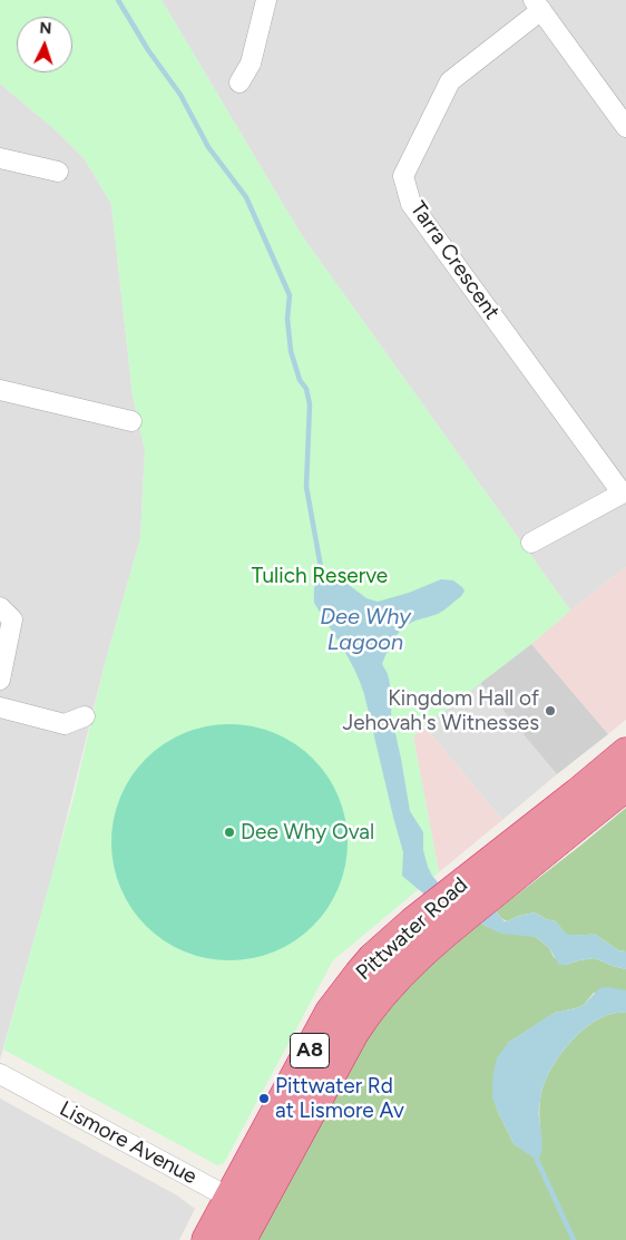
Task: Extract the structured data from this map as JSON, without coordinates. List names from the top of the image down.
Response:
{
  "streets": {
    "highway": ["Pittwater Road", "A8"],
    "street": ["Tarra Crescent", "Lismore Avenue"]
  },
  "crossings": [
    ["Pittwater Road", "Lismore Avenue"]
  ],
  "water": ["Dee Why Lagoon"],
  "parks": ["Tulich Reserve"],
  "places": ["Kingdom Hall of Jehovah's Witnesses", "Dee Why Oval", "Pittwater Rd at Lismore Av"],
  "north": "top"
}
